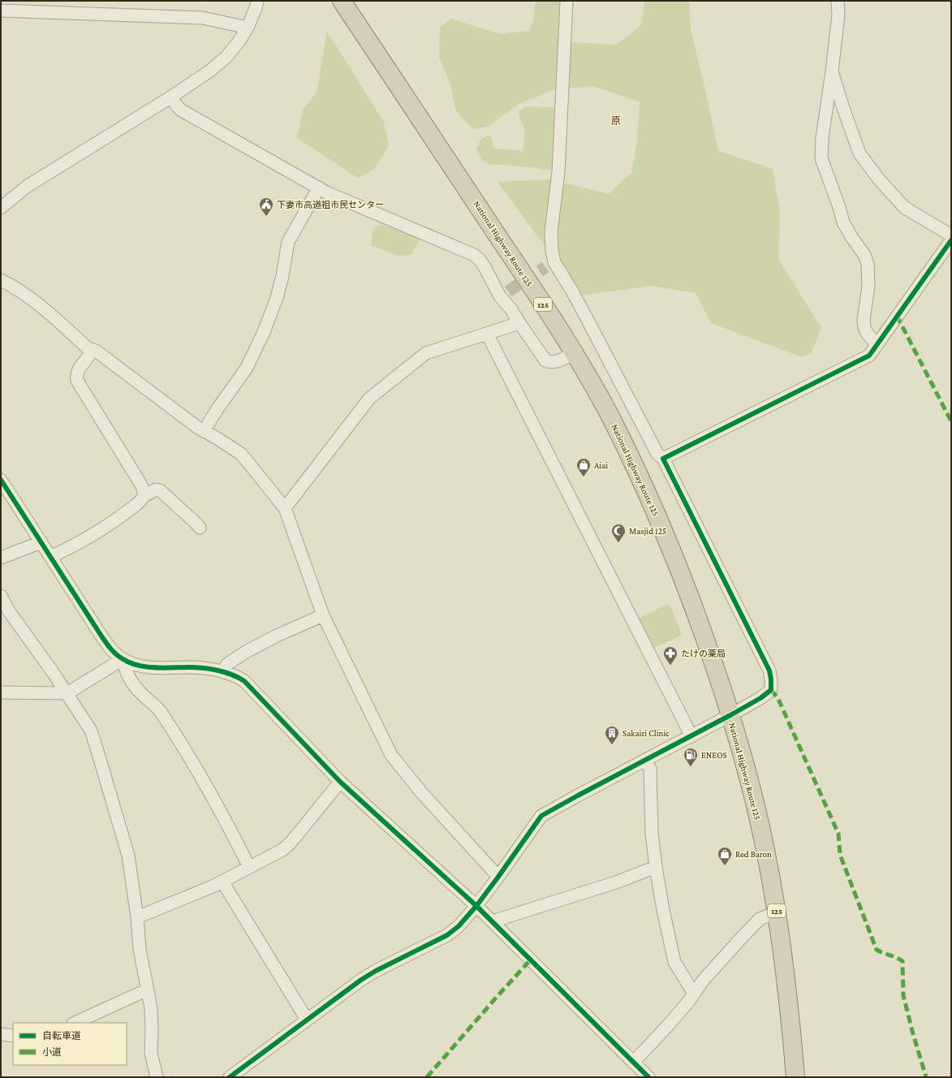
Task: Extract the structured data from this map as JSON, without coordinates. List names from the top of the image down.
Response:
{
  "streets": {
    "highway": ["National Highway Route 125", "125"]
  },
  "districts": ["原"],
  "places": {
    "public building": ["下妻市高道祖市民センター"],
    "shop": ["Aiai", "Red Baron"],
    "mosque": ["Masjid 125"],
    "pharmacy": ["たけの薬局"],
    "building": ["Sakairi Clinic"],
    "fuel station": ["ENEOS"]
  },
  "legend": ["自転車道", "小道"]
}
